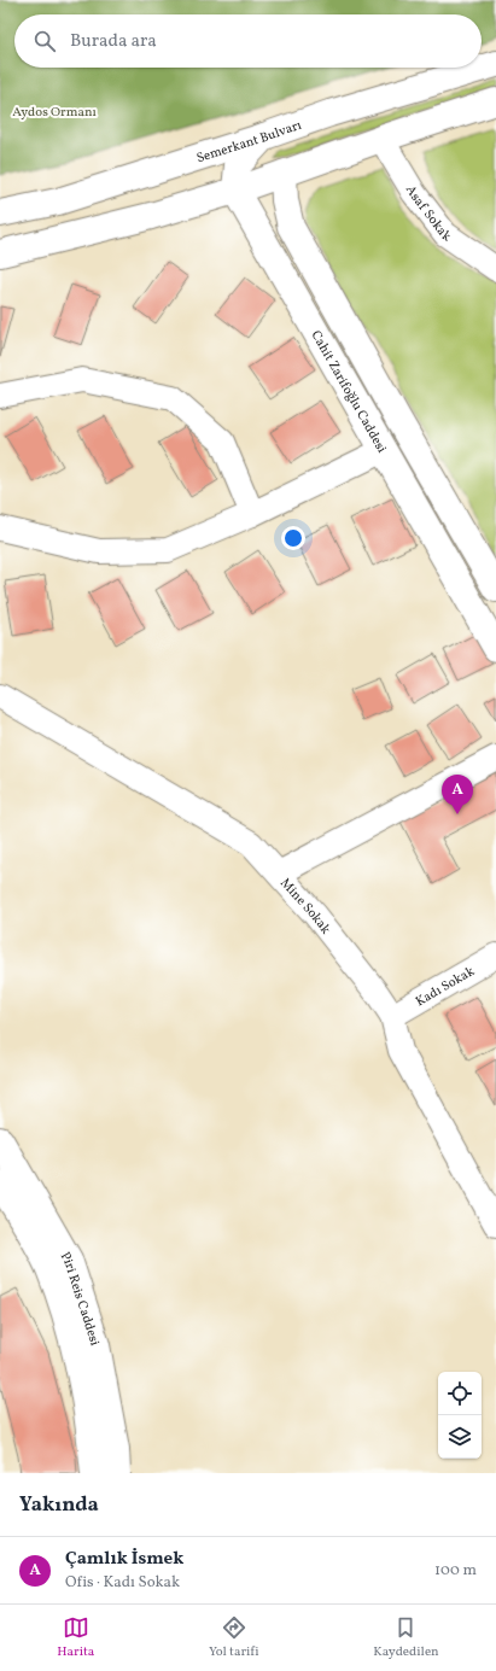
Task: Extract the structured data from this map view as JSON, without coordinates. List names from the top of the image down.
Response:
{
  "streets": {
    "main road": ["Semerkant Bulvarı", "Cahit Zarifoğlu Caddesi", "Piri Reis Caddesi"],
    "street": ["Asaf Sokak", "Mine Sokak", "Kadı Sokak"]
  },
  "crossings": [
    ["Mine Sokak", "Kadı Sokak"]
  ],
  "parks": ["Aydos Ormanı"],
  "page": {
    "search": "Burada ara",
    "pins": "A",
    "heading": "Yakında",
    "list": [
      {
        "mark": "A",
        "name": "Çamlık İsmek",
        "note": "Ofis · Kadı Sokak",
        "value": "100 m"
      }
    ],
    "nav": ["Harita", "Yol tarifi", "Kaydedilen"]
  }
}
